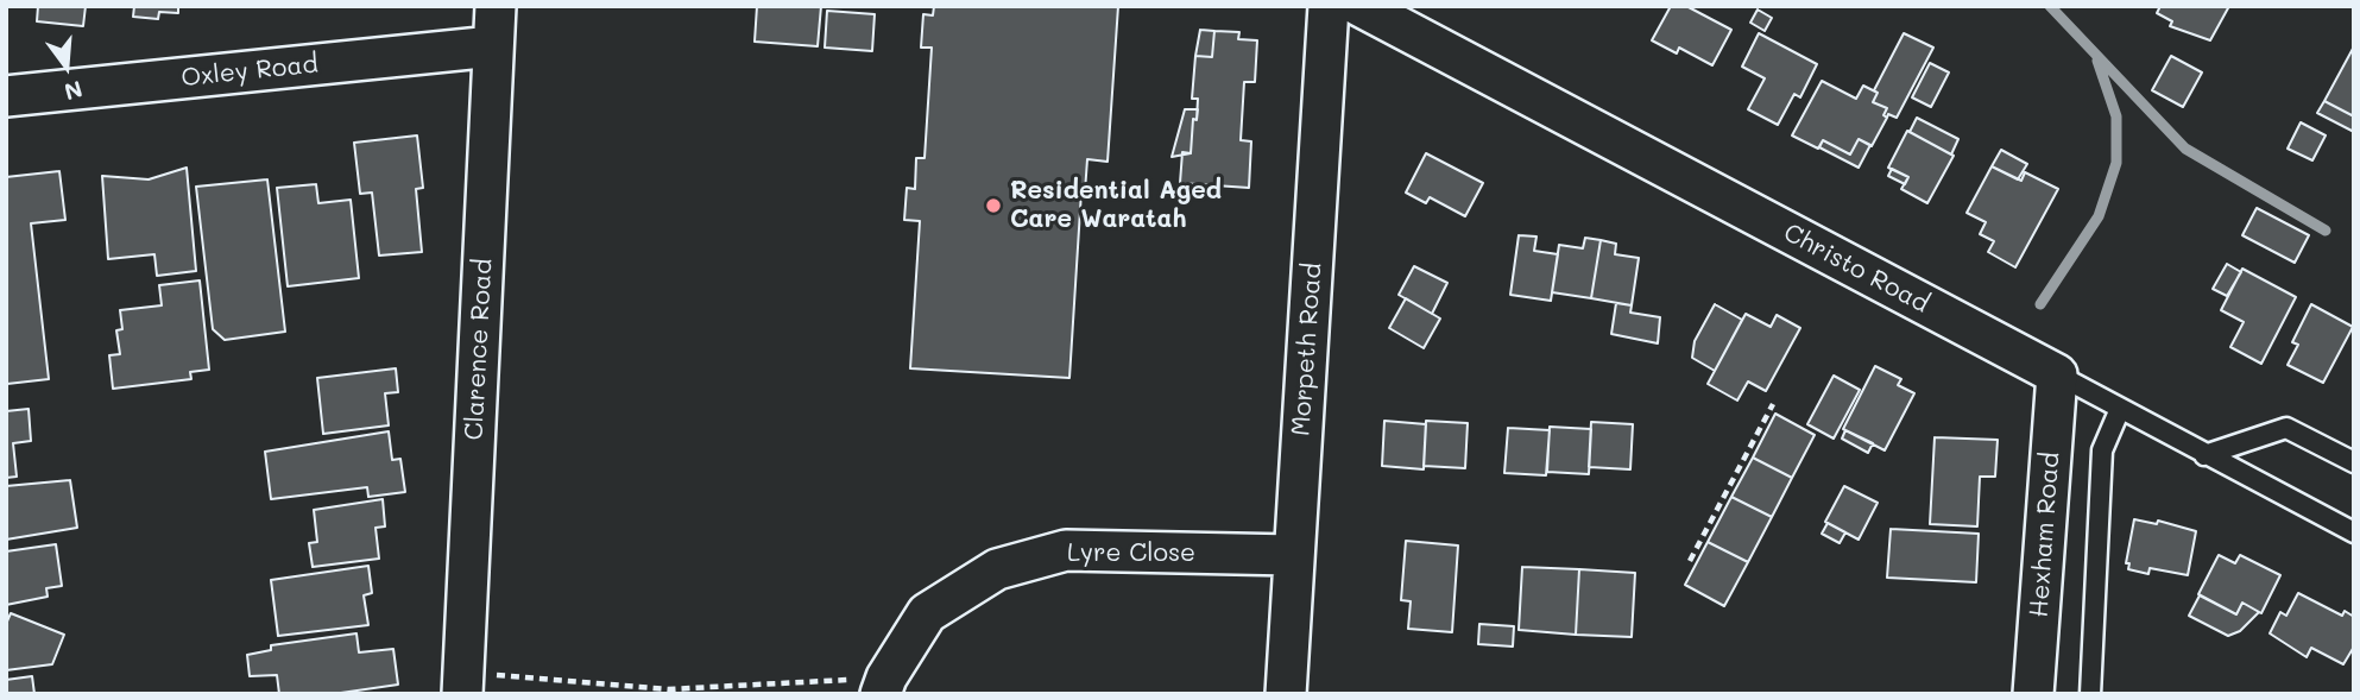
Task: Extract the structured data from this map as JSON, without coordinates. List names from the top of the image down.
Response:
{
  "streets": {
    "street": [
      "Oxley Road",
      "Christo Road",
      "Clarence Road",
      "Morpeth Road",
      "Hexham Road",
      "Lyre Close"
    ]
  },
  "crossings": [
    ["Oxley Road", "Clarence Road"],
    ["Christo Road", "Hexham Road"],
    ["Morpeth Road", "Lyre Close"]
  ],
  "places": ["Residential Aged Care Waratah"],
  "north": "bottom"
}
